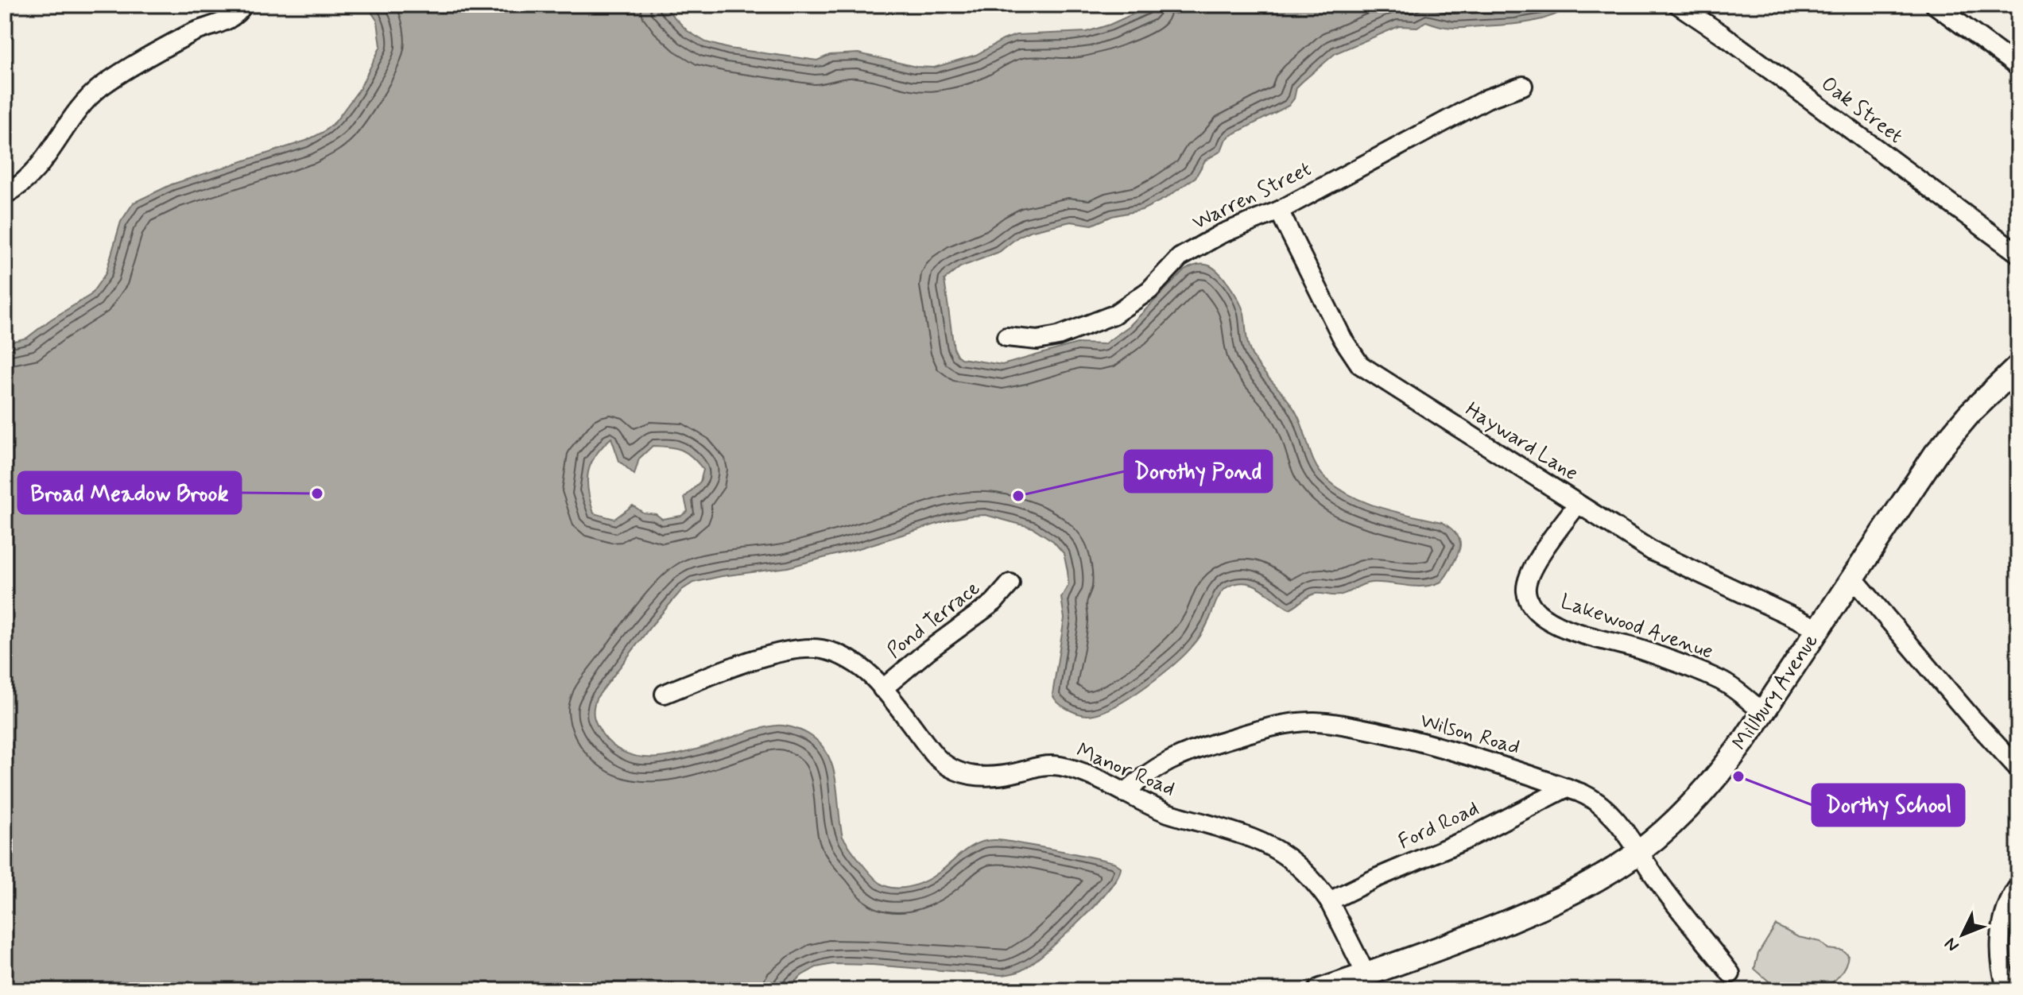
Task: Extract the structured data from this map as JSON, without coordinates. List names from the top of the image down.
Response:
{
  "streets": {
    "main road": ["Millbury Avenue"],
    "street": [
      "Oak Street",
      "Warren Street",
      "Hayward Lane",
      "Pond Terrace",
      "Lakewood Avenue",
      "Wilson Road",
      "Manor Road",
      "Ford Road"
    ]
  },
  "crossings": [
    ["Warren Street", "Hayward Lane"],
    ["Hayward Lane", "Lakewood Avenue"],
    ["Hayward Lane", "Millbury Avenue"],
    ["Pond Terrace", "Manor Road"],
    ["Lakewood Avenue", "Millbury Avenue"],
    ["Millbury Avenue", "Wilson Road"],
    ["Millbury Avenue", "Manor Road"],
    ["Wilson Road", "Manor Road"],
    ["Wilson Road", "Ford Road"],
    ["Manor Road", "Ford Road"]
  ],
  "places": ["Broad Meadow Brook", "Dorothy Pond", "Dorthy School"],
  "north": "bottom left"
}
